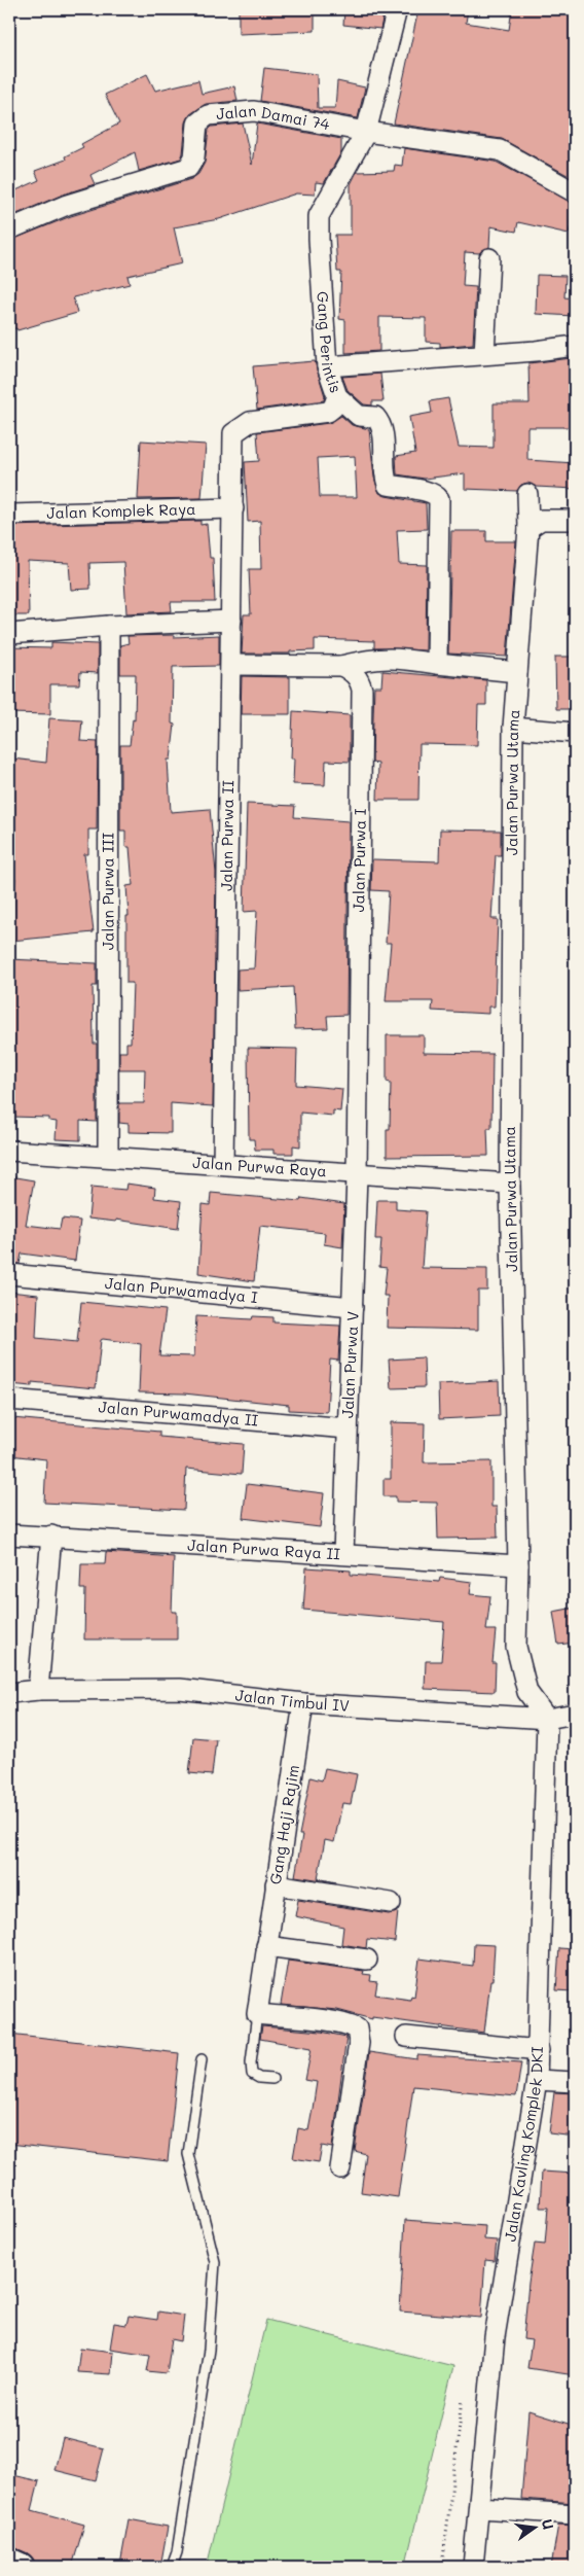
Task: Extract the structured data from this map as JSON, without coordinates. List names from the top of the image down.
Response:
{
  "streets": {
    "street": [
      "Jalan Damai 74",
      "Gang Perintis",
      "Jalan Komplek Raya",
      "Jalan Purwa Utama",
      "Jalan Purwa II",
      "Jalan Purwa I",
      "Jalan Purwa III",
      "Jalan Purwa Raya",
      "Jalan Purwamadya I",
      "Jalan Purwa V",
      "Jalan Purwamadya II",
      "Jalan Purwa Raya II",
      "Jalan Timbul IV",
      "Gang Haji Rajim",
      "Jalan Kavling Komplek DKI"
    ]
  },
  "crossings": [
    ["Jalan Damai 74", "Gang Perintis"],
    ["Gang Perintis", "Jalan Purwa II"],
    ["Jalan Komplek Raya", "Jalan Purwa II"],
    ["Jalan Purwa Utama", "Jalan Purwa Raya"],
    ["Jalan Purwa Utama", "Jalan Purwa Raya II"],
    ["Jalan Purwa Utama", "Jalan Timbul IV"],
    ["Jalan Purwa Utama", "Jalan Kavling Komplek DKI"],
    ["Jalan Purwa II", "Jalan Purwa Raya"],
    ["Jalan Purwa I", "Jalan Purwa Raya"],
    ["Jalan Purwa I", "Jalan Purwa V"],
    ["Jalan Purwa III", "Jalan Purwa Raya"],
    ["Jalan Purwa Raya", "Jalan Purwa V"],
    ["Jalan Purwamadya I", "Jalan Purwa V"],
    ["Jalan Purwa V", "Jalan Purwamadya II"],
    ["Jalan Purwa V", "Jalan Purwa Raya II"],
    ["Jalan Timbul IV", "Gang Haji Rajim"],
    ["Jalan Timbul IV", "Jalan Kavling Komplek DKI"]
  ],
  "north": "right"
}
